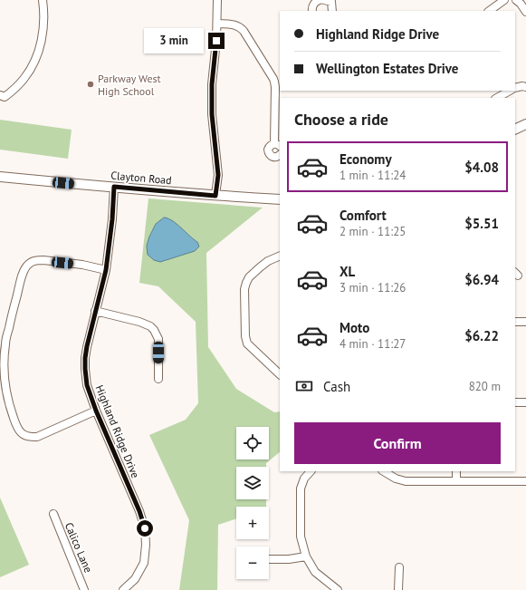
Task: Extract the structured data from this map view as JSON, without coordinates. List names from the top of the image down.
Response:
{
  "streets": {
    "main road": ["Clayton Road"],
    "street": ["Highland Ridge Drive", "Calico Lane"]
  },
  "crossings": [
    ["Clayton Road", "Highland Ridge Drive"]
  ],
  "places": ["Parkway West High School"],
  "page": {
    "banner": ["Highland Ridge Drive", "Wellington Estates Drive"],
    "bubble": "3 min",
    "heading": "Choose a ride",
    "list": [
      {
        "name": "Economy",
        "note": "1 min · 11:24",
        "value": "$4.08"
      },
      {
        "name": "Comfort",
        "note": "2 min · 11:25",
        "value": "$5.51"
      },
      {
        "name": "XL",
        "note": "3 min · 11:26",
        "value": "$6.94"
      },
      {
        "name": "Moto",
        "note": "4 min · 11:27",
        "value": "$6.22"
      }
    ],
    "pay": ["Cash", "820 m"],
    "buttons": "Confirm",
    "map_buttons": ["+", "−"]
  }
}
